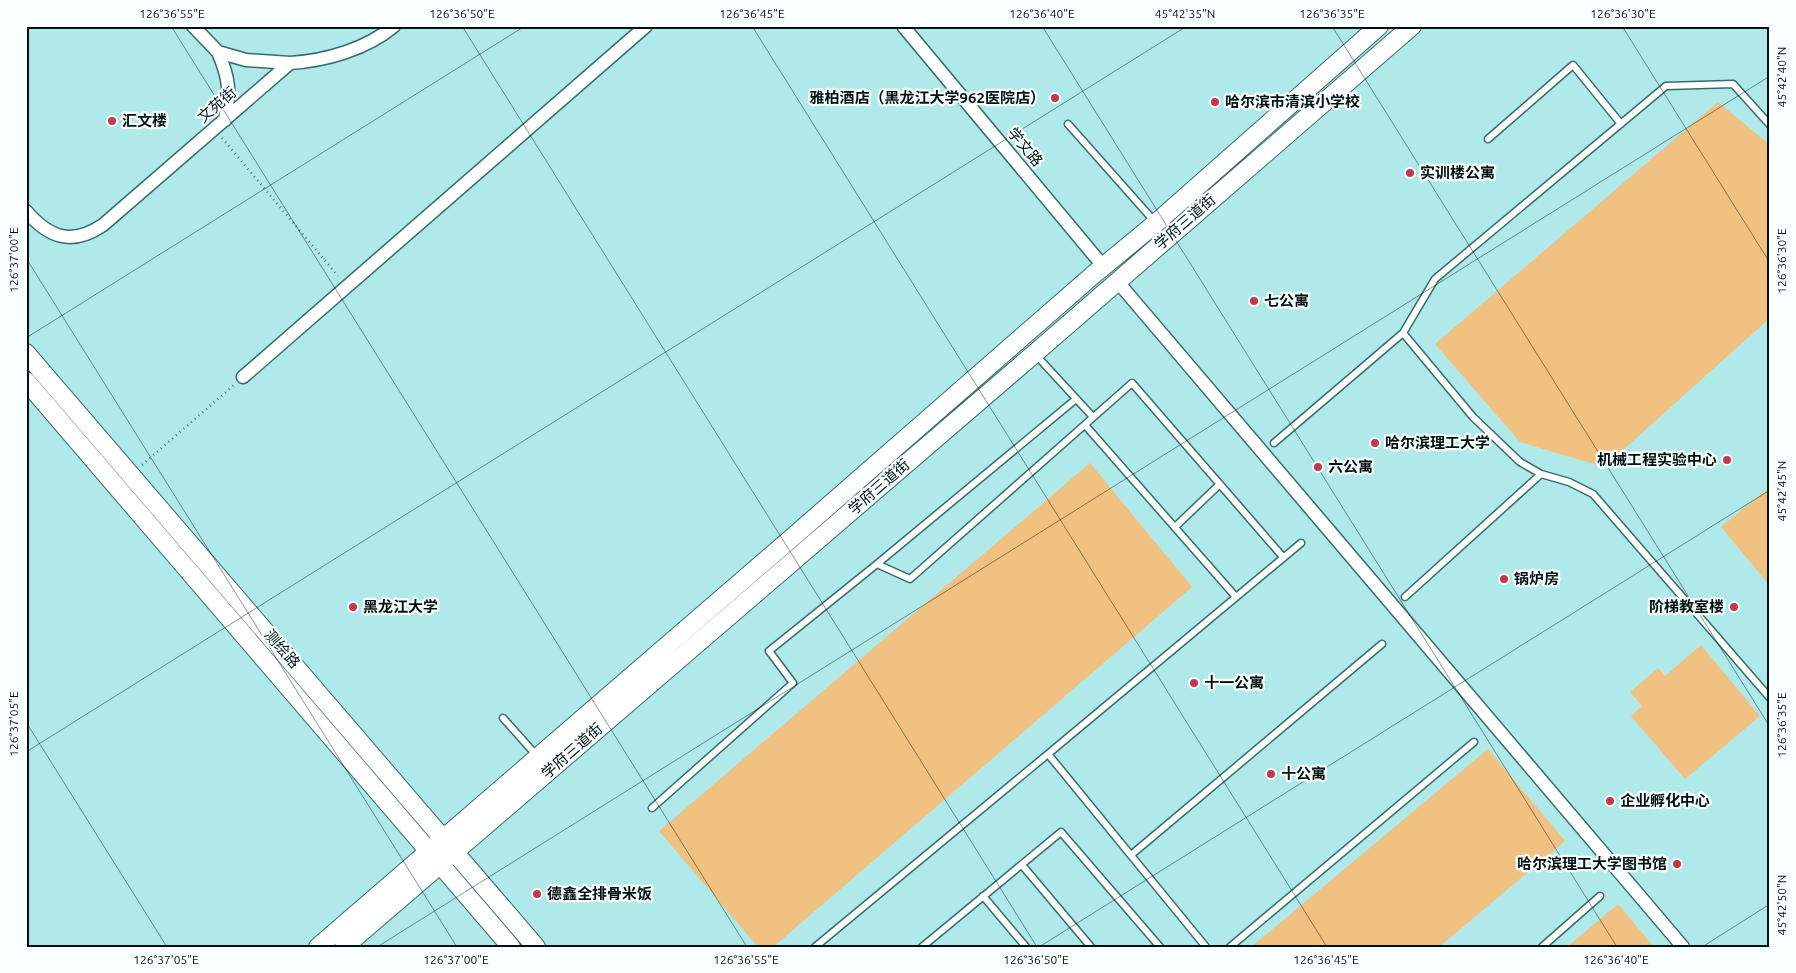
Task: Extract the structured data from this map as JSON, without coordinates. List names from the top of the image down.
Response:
{
  "streets": {
    "main road": ["学府三道街", "测绘路"],
    "street": ["文苑街", "学文路"]
  },
  "crossings": [
    ["学文路", "学府三道街"],
    ["学府三道街", "测绘路"]
  ],
  "places": [
    "雅柏酒店（黑龙江大学962医院店）",
    "哈尔滨市清滨小学校",
    "汇文楼",
    "实训楼公寓",
    "七公寓",
    "哈尔滨理工大学",
    "机械工程实验中心",
    "六公寓",
    "锅炉房",
    "黑龙江大学",
    "阶梯教室楼",
    "十一公寓",
    "十公寓",
    "企业孵化中心",
    "哈尔滨理工大学图书馆",
    "德鑫全排骨米饭"
  ],
  "coordinates": [
    "126°36'55\"E",
    "126°36'50\"E",
    "126°36'45\"E",
    "126°36'40\"E",
    "45°42'35\"N",
    "126°36'35\"E",
    "126°36'30\"E",
    "45°42'40\"N",
    "126°37'00\"E",
    "45°42'45\"N",
    "126°37'05\"E",
    "45°42'50\"N"
  ]
}
